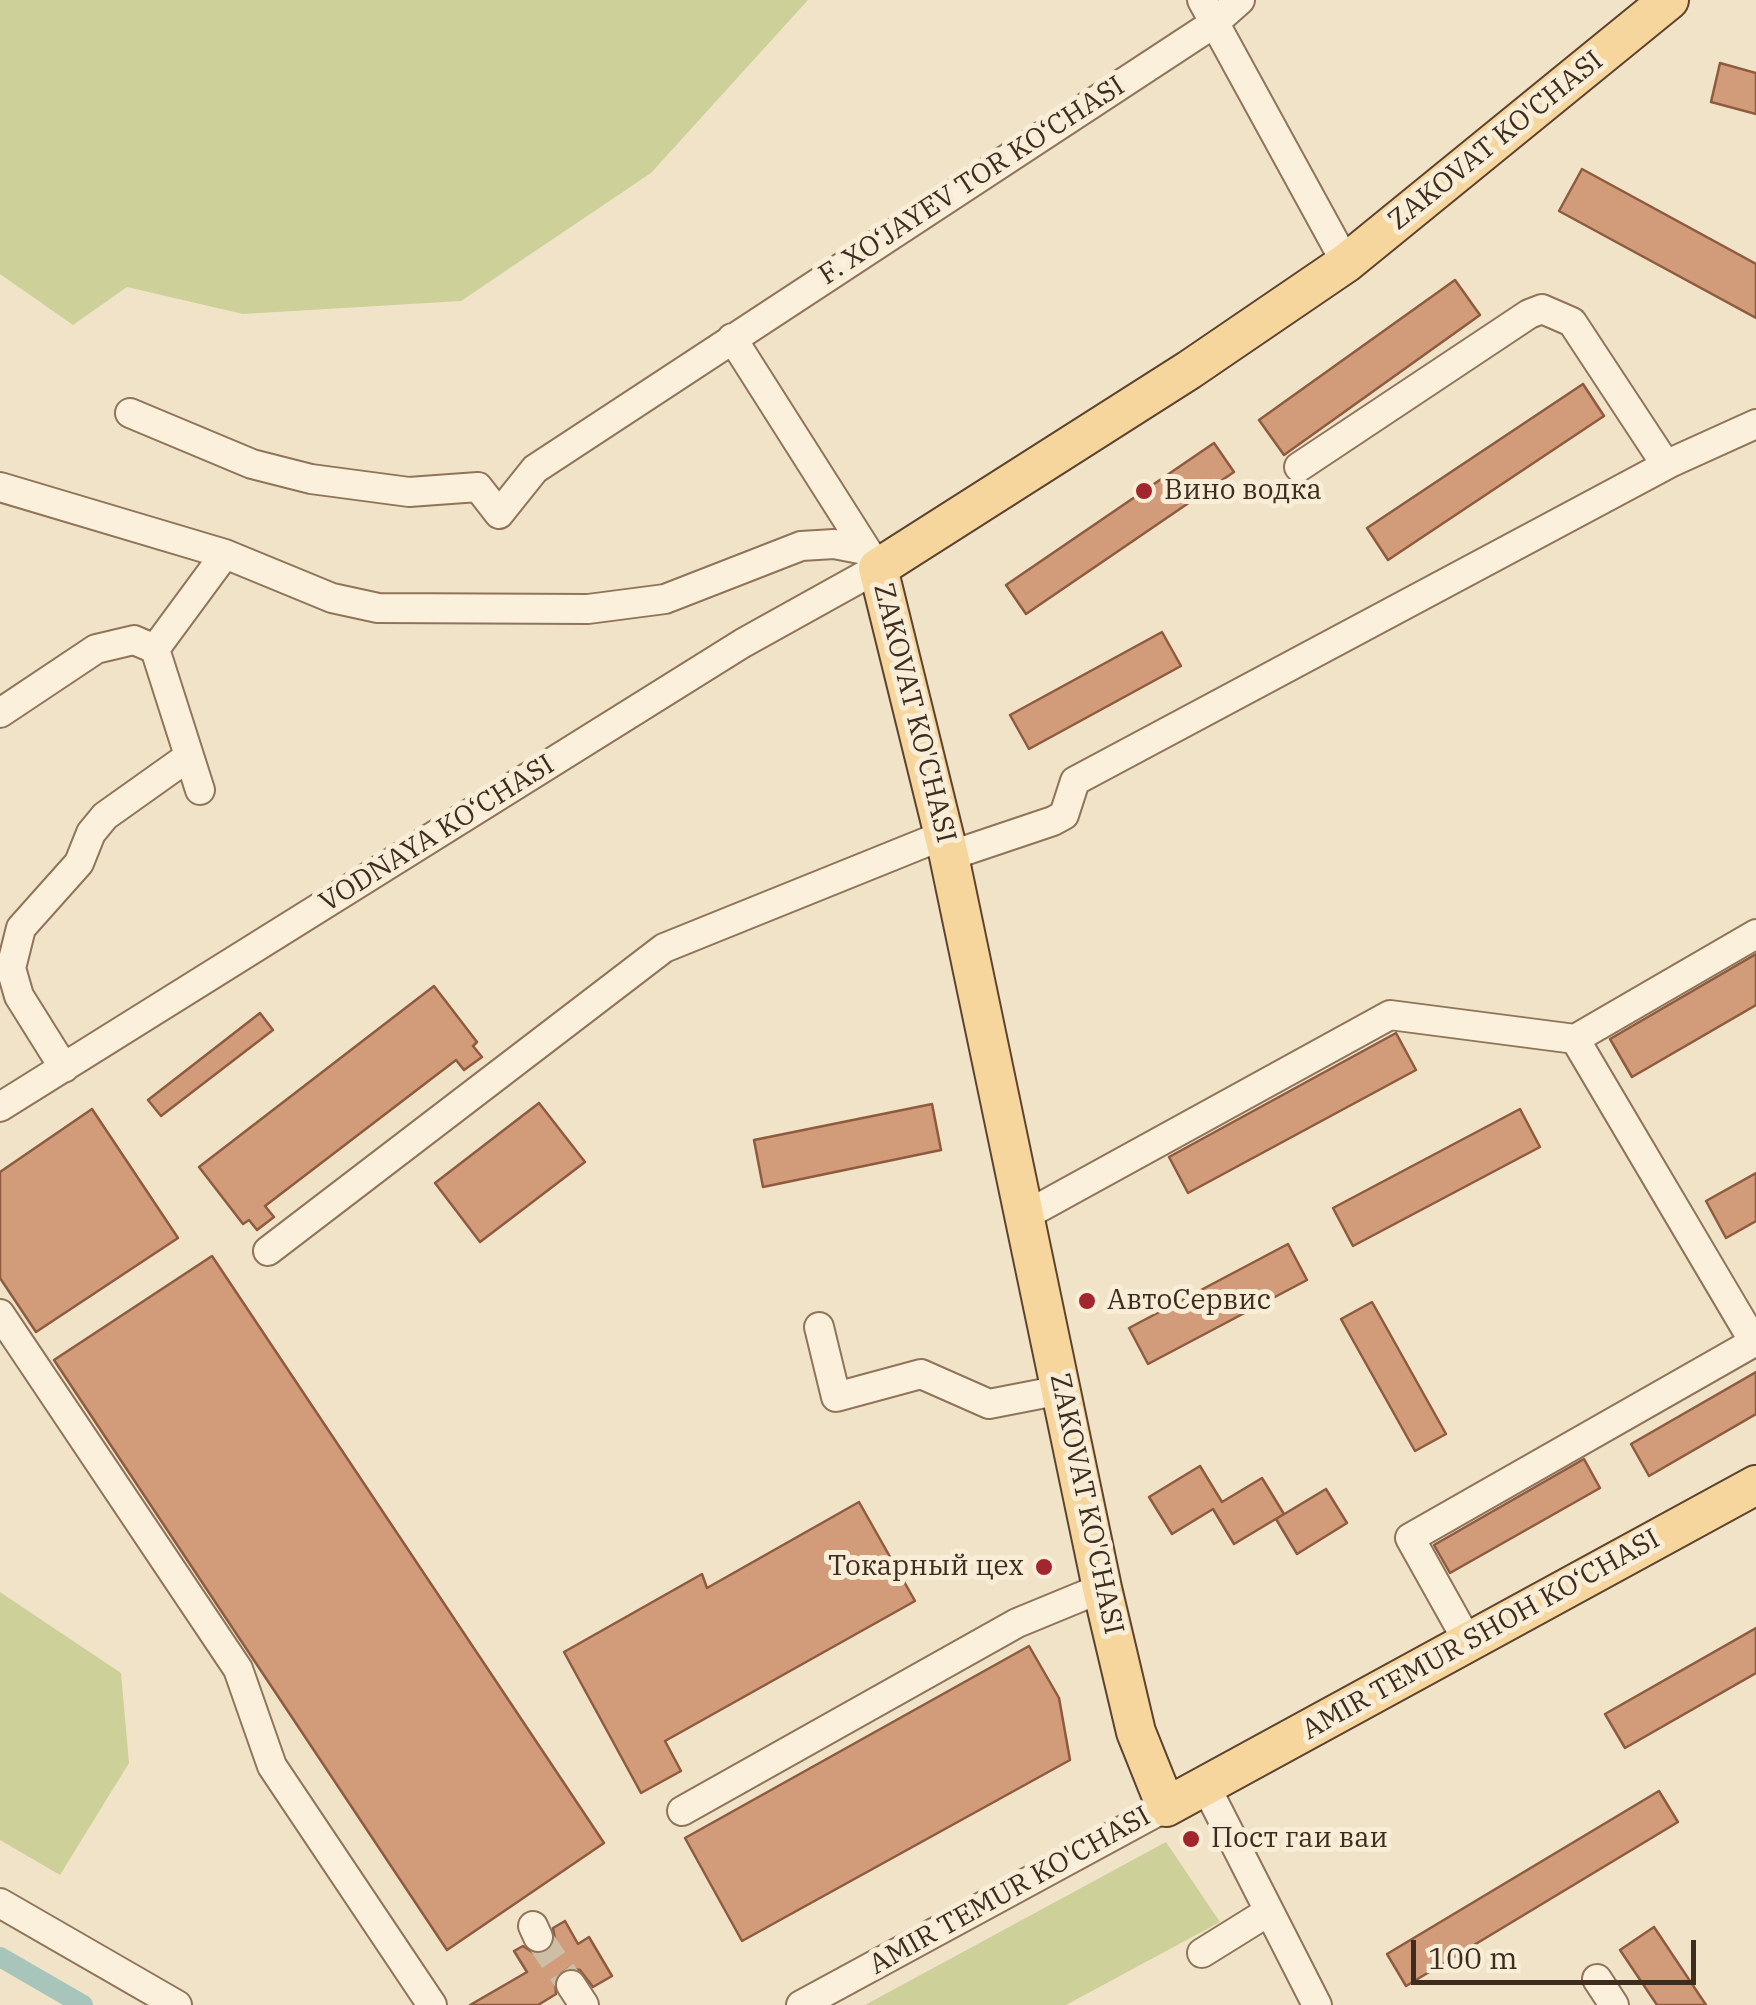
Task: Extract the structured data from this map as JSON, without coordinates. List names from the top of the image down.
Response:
{
  "streets": {
    "main road": ["ZAKOVAT KO'CHASI", "AMIR TEMUR SHOH KO‘CHASI"],
    "street": ["F. XO‘JAYEV TOR KO‘CHASI", "VODNAYA KO‘CHASI", "AMIR TEMUR KO'CHASI"]
  },
  "crossings": [
    ["ZAKOVAT KO'CHASI", "VODNAYA KO‘CHASI"],
    ["ZAKOVAT KO'CHASI", "AMIR TEMUR SHOH KO‘CHASI"],
    ["ZAKOVAT KO'CHASI", "AMIR TEMUR KO'CHASI"],
    ["AMIR TEMUR SHOH KO‘CHASI", "AMIR TEMUR KO'CHASI"]
  ],
  "places": [
    "Вино водка",
    "АвтоСервис",
    "Токарный цех",
    "Пост гаи ваи"
  ],
  "scale_bar": "100 m"
}
